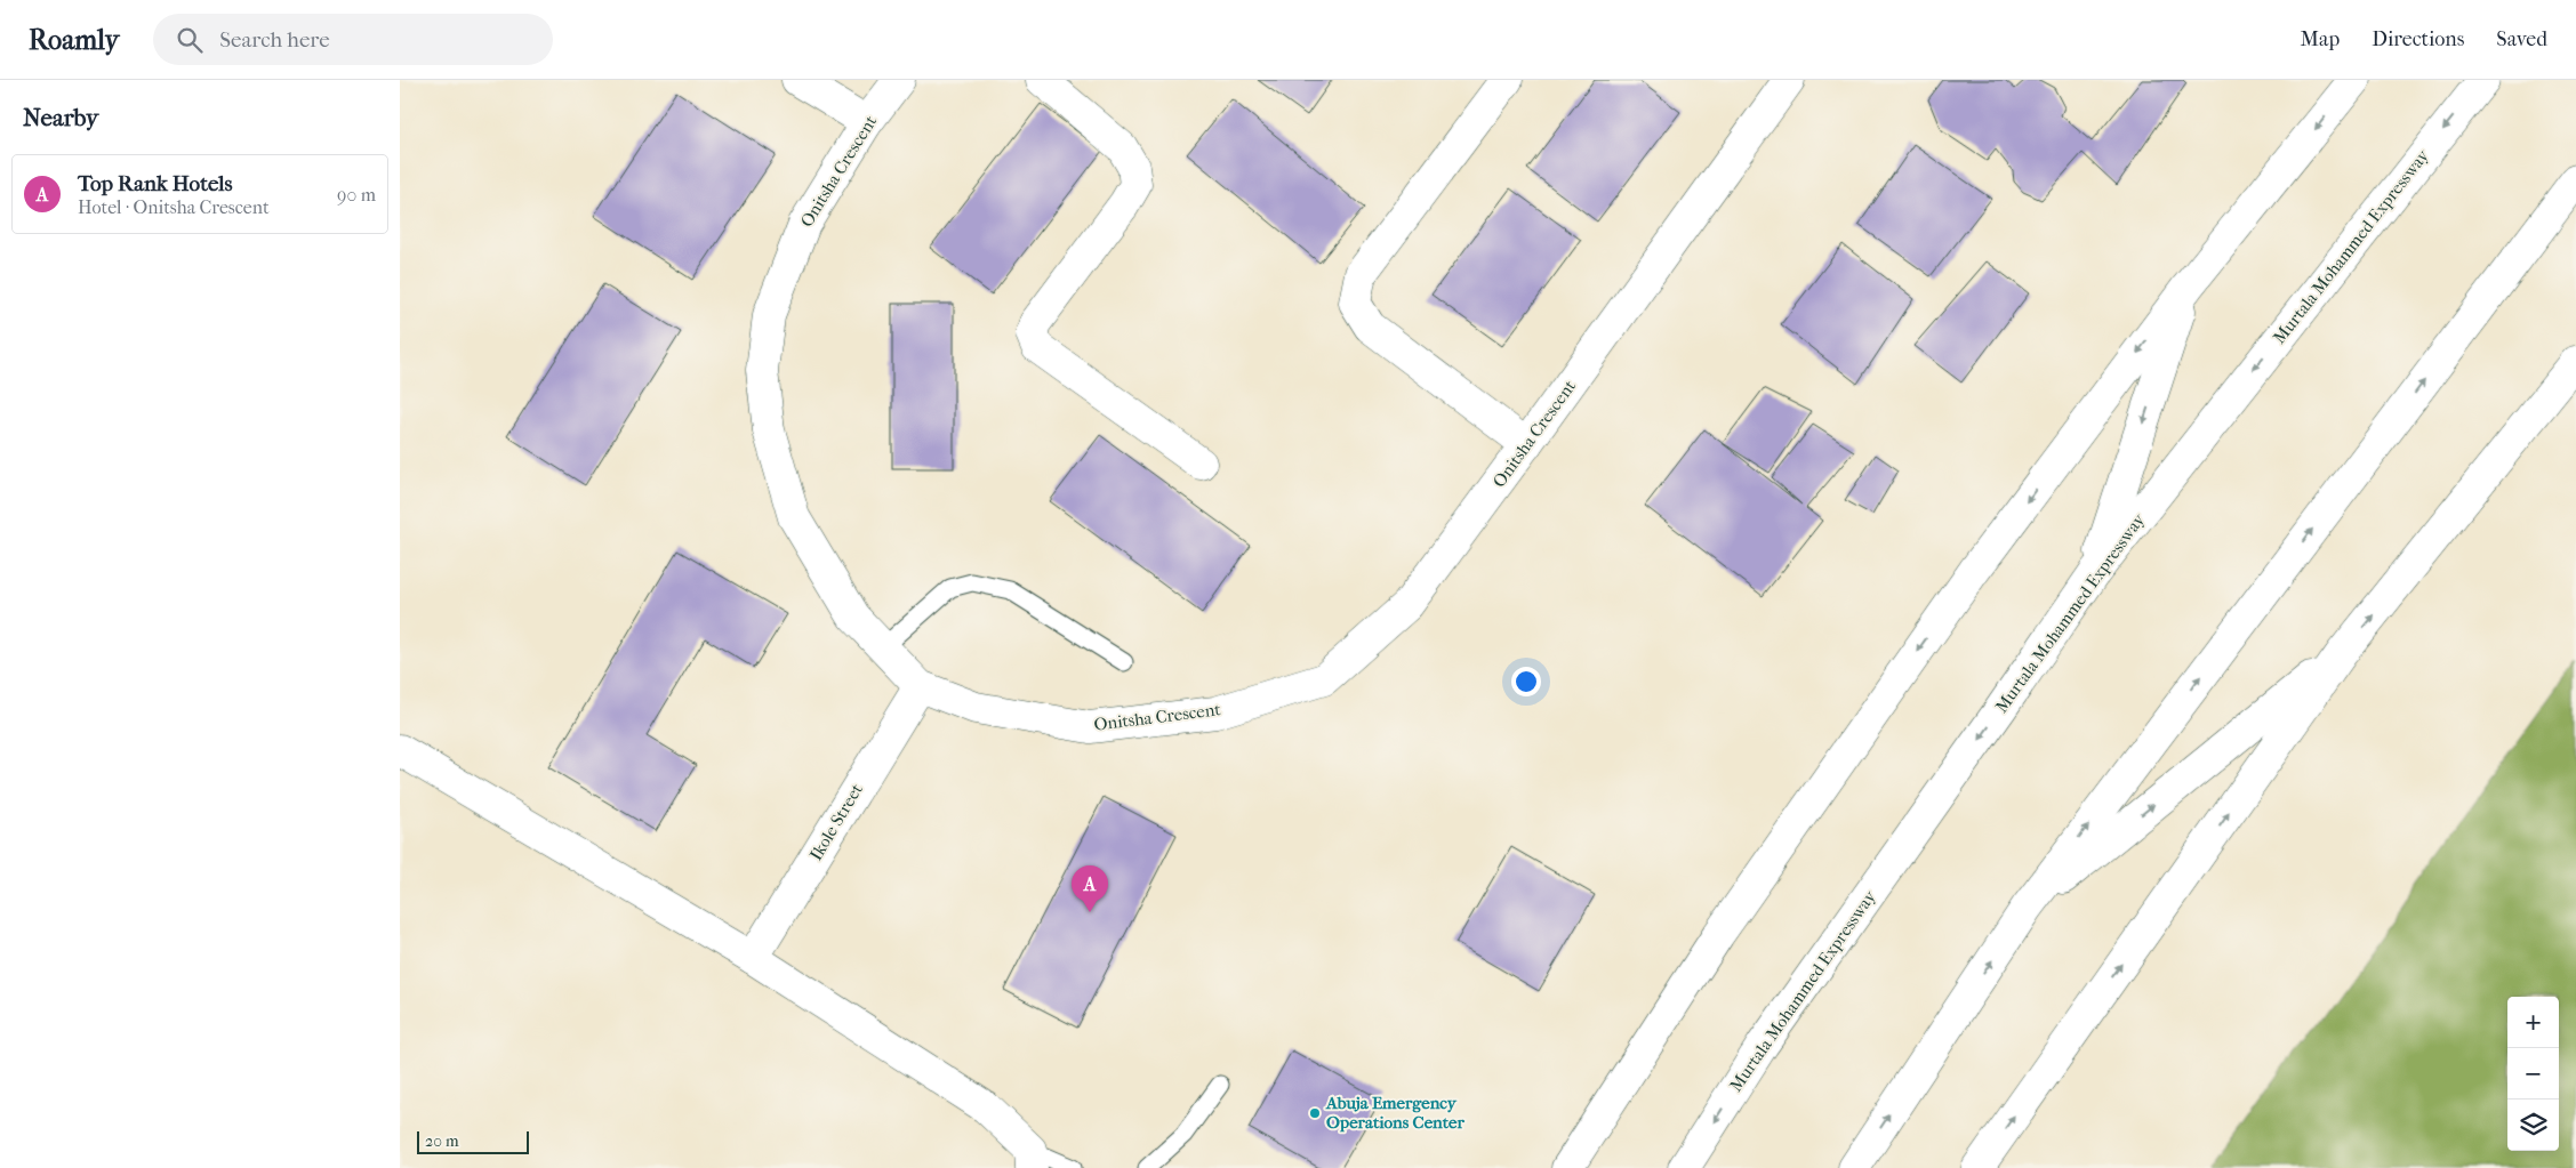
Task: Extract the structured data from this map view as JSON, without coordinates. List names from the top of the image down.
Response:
{
  "streets": {
    "main road": ["Onitsha Crescent", "Murtala Mohammed Expressway", "Ikole Street"]
  },
  "crossings": [
    ["Onitsha Crescent", "Ikole Street"]
  ],
  "places": ["Abuja Emergency Operations Center"],
  "scale_bar": "20 m",
  "page": {
    "header": "Roamly",
    "search": "Search here",
    "nav": ["Map", "Directions", "Saved"],
    "heading": "Nearby",
    "list": [
      {
        "mark": "A",
        "name": "Top Rank Hotels",
        "note": "Hotel · Onitsha Crescent",
        "value": "90 m"
      }
    ],
    "pins": "A",
    "map_buttons": ["+", "−"],
    "scale": "20 m"
  }
}
